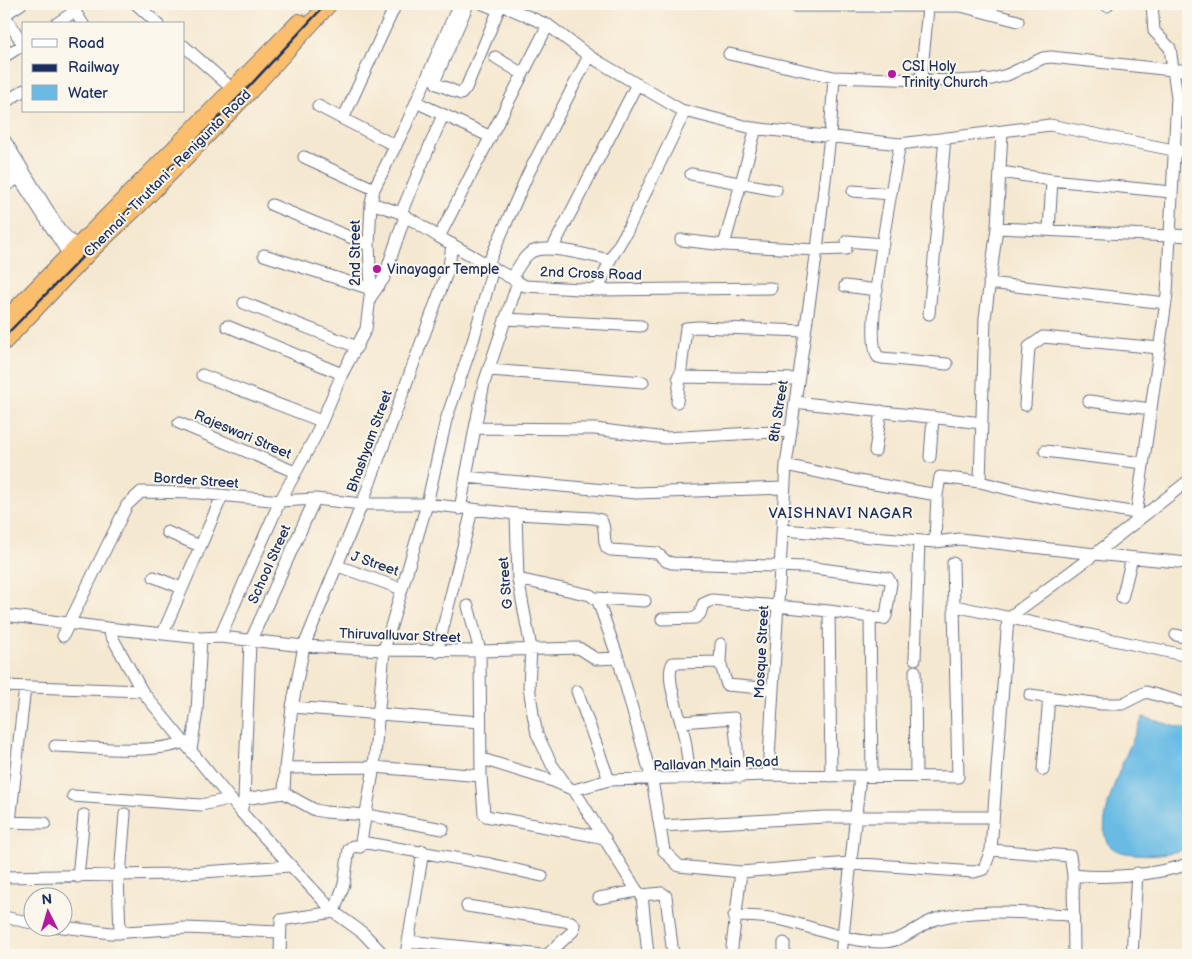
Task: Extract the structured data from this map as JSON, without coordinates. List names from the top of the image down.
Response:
{
  "streets": {
    "highway": ["Chennai - Tiruttani - Renigunta Road"],
    "street": [
      "2nd Street",
      "2nd Cross Road",
      "8th Street",
      "Rajeswari Street",
      "Bhashyam Street",
      "Border Street",
      "J Street",
      "School Street",
      "G Street",
      "Thiruvalluvar Street",
      "Mosque Street",
      "Pallavan Main Road"
    ]
  },
  "crossings": [
    ["2nd Street", "2nd Cross Road"],
    ["2nd Street", "Rajeswari Street"],
    ["2nd Street", "Border Street"],
    ["2nd Street", "Thiruvalluvar Street"],
    ["2nd Cross Road", "Bhashyam Street"],
    ["8th Street", "Mosque Street"],
    ["Bhashyam Street", "Border Street"],
    ["Bhashyam Street", "J Street"],
    ["Bhashyam Street", "Thiruvalluvar Street"],
    ["Border Street", "School Street"],
    ["Border Street", "G Street"],
    ["Border Street", "Thiruvalluvar Street"],
    ["Border Street", "Mosque Street"],
    ["School Street", "Thiruvalluvar Street"],
    ["G Street", "Thiruvalluvar Street"],
    ["G Street", "Pallavan Main Road"],
    ["Mosque Street", "Pallavan Main Road"]
  ],
  "districts": ["VAISHNAVI NAGAR"],
  "places": ["CSI Holy Trinity Church", "Vinayagar Temple"],
  "legend": ["Road", "Railway", "Water"],
  "north": "top"
}
